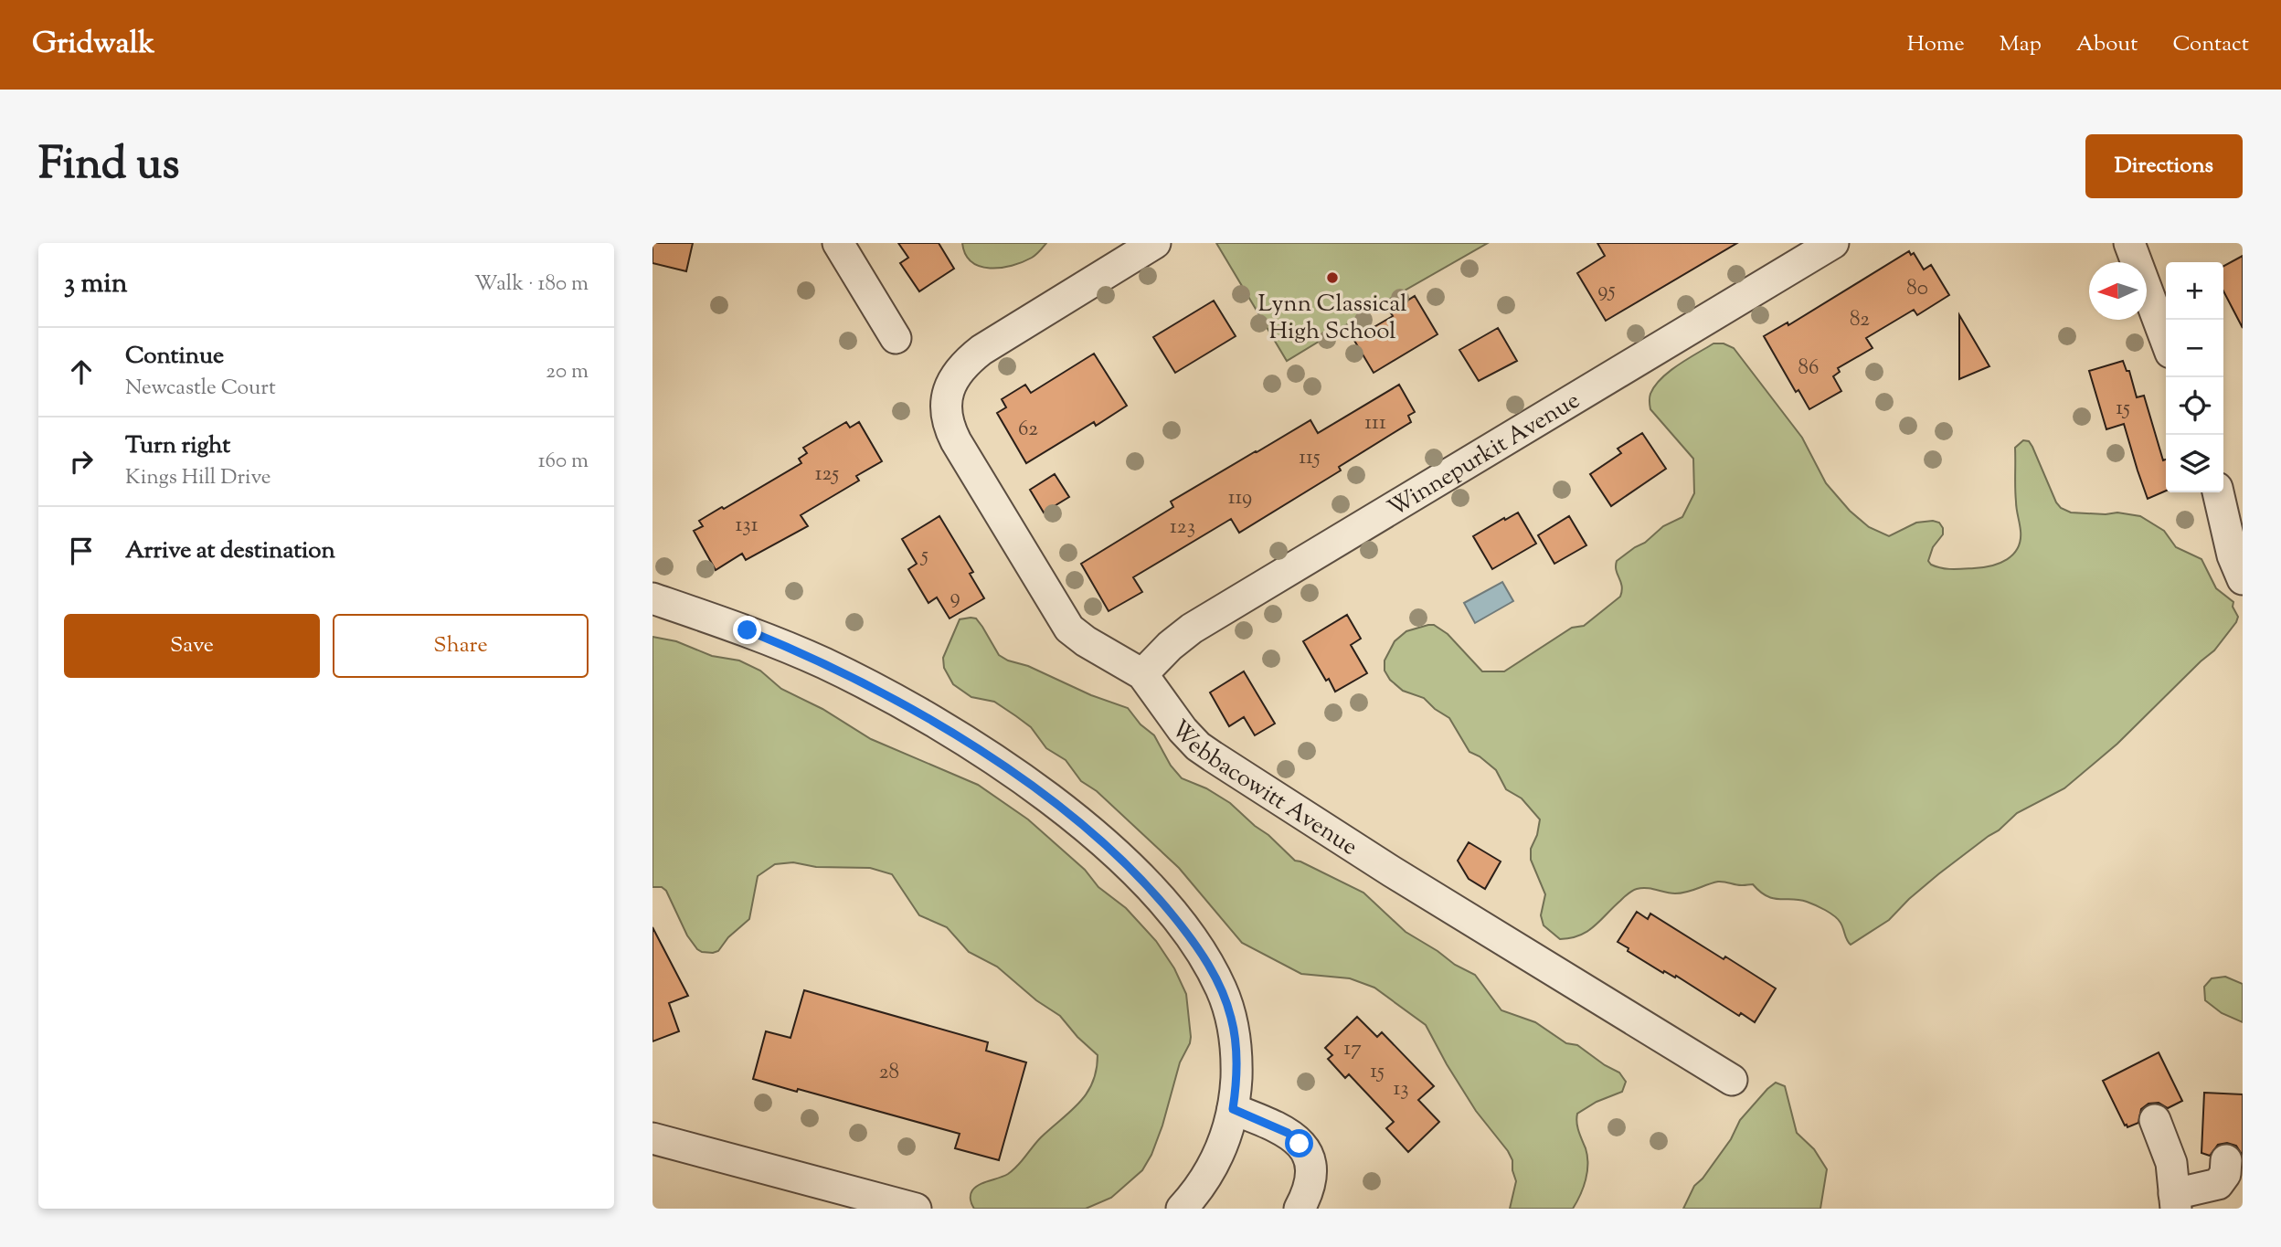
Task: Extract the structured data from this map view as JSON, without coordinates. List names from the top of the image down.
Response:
{
  "streets": {
    "street": ["Winnepurkit Avenue", "Webbacowitt Avenue"]
  },
  "crossings": [
    ["Winnepurkit Avenue", "Webbacowitt Avenue"]
  ],
  "places": ["Lynn Classical High School"],
  "house_numbers": [
    "80",
    "95",
    "82",
    "86",
    "15",
    "111",
    "62",
    "115",
    "125",
    "119",
    "131",
    "123",
    "5",
    "9",
    "17",
    "15",
    "28",
    "13"
  ],
  "north": "left",
  "page": {
    "header": "Gridwalk",
    "nav": [
      "Home",
      "Map",
      "About",
      "Contact"
    ],
    "title": "Find us",
    "buttons": [
      "Directions",
      ["Save", "Share"]
    ],
    "heading": ["3 min", "Walk · 180 m"],
    "map_buttons": ["+", "−"],
    "list": [
      ["Continue", "Newcastle Court", "20 m"],
      ["Turn right", "Kings Hill Drive", "160 m"],
      "Arrive at destination"
    ]
  }
}
